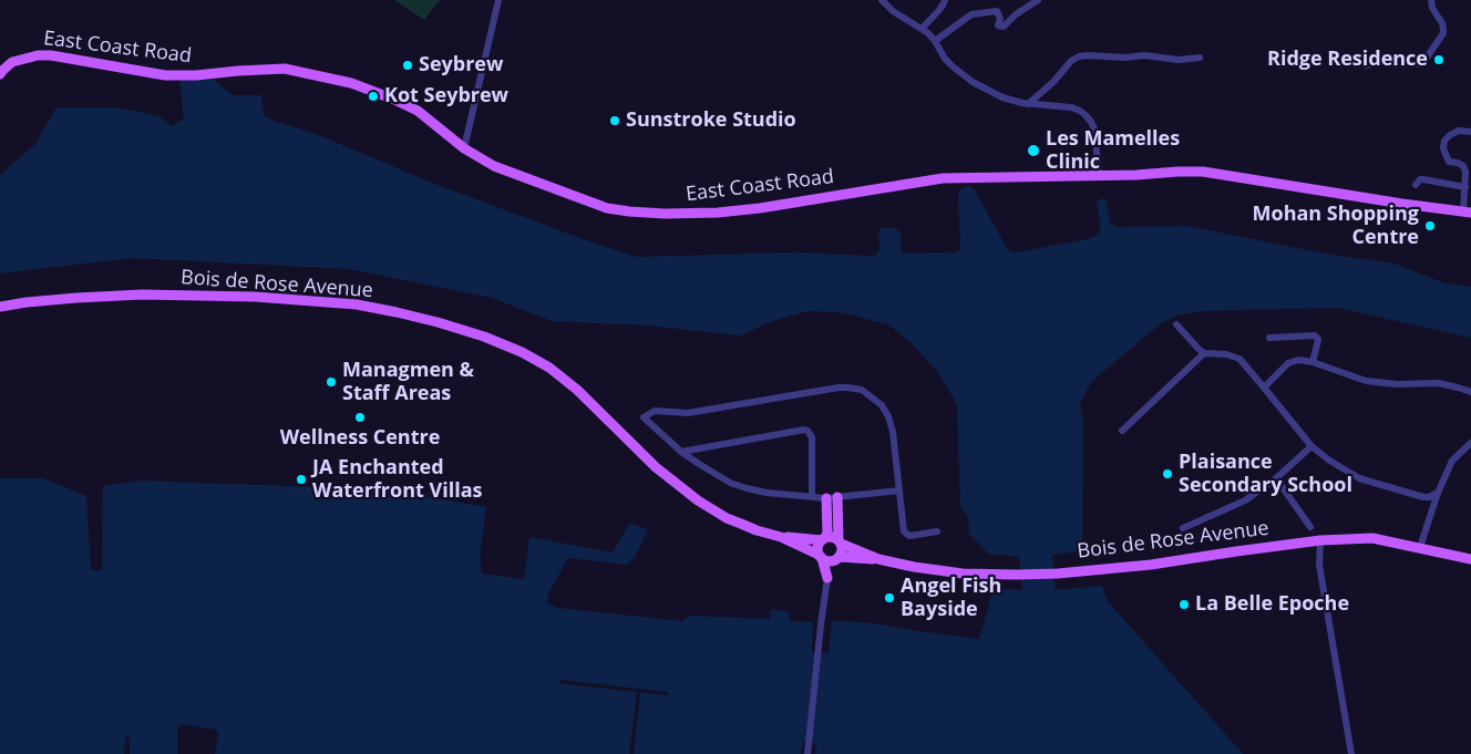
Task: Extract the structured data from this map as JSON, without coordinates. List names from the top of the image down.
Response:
{
  "streets": {
    "main road": ["East Coast Road", "Bois de Rose Avenue"]
  },
  "places": [
    "Ridge Residence",
    "Seybrew",
    "Kot Seybrew",
    "Sunstroke Studio",
    "Les Mamelles Clinic",
    "Mohan Shopping Centre",
    "Managmen & Staff Areas",
    "Wellness Centre",
    "Plaisance Secondary School",
    "JA Enchanted Waterfront Villas",
    "Angel Fish Bayside",
    "La Belle Epoche"
  ]
}
